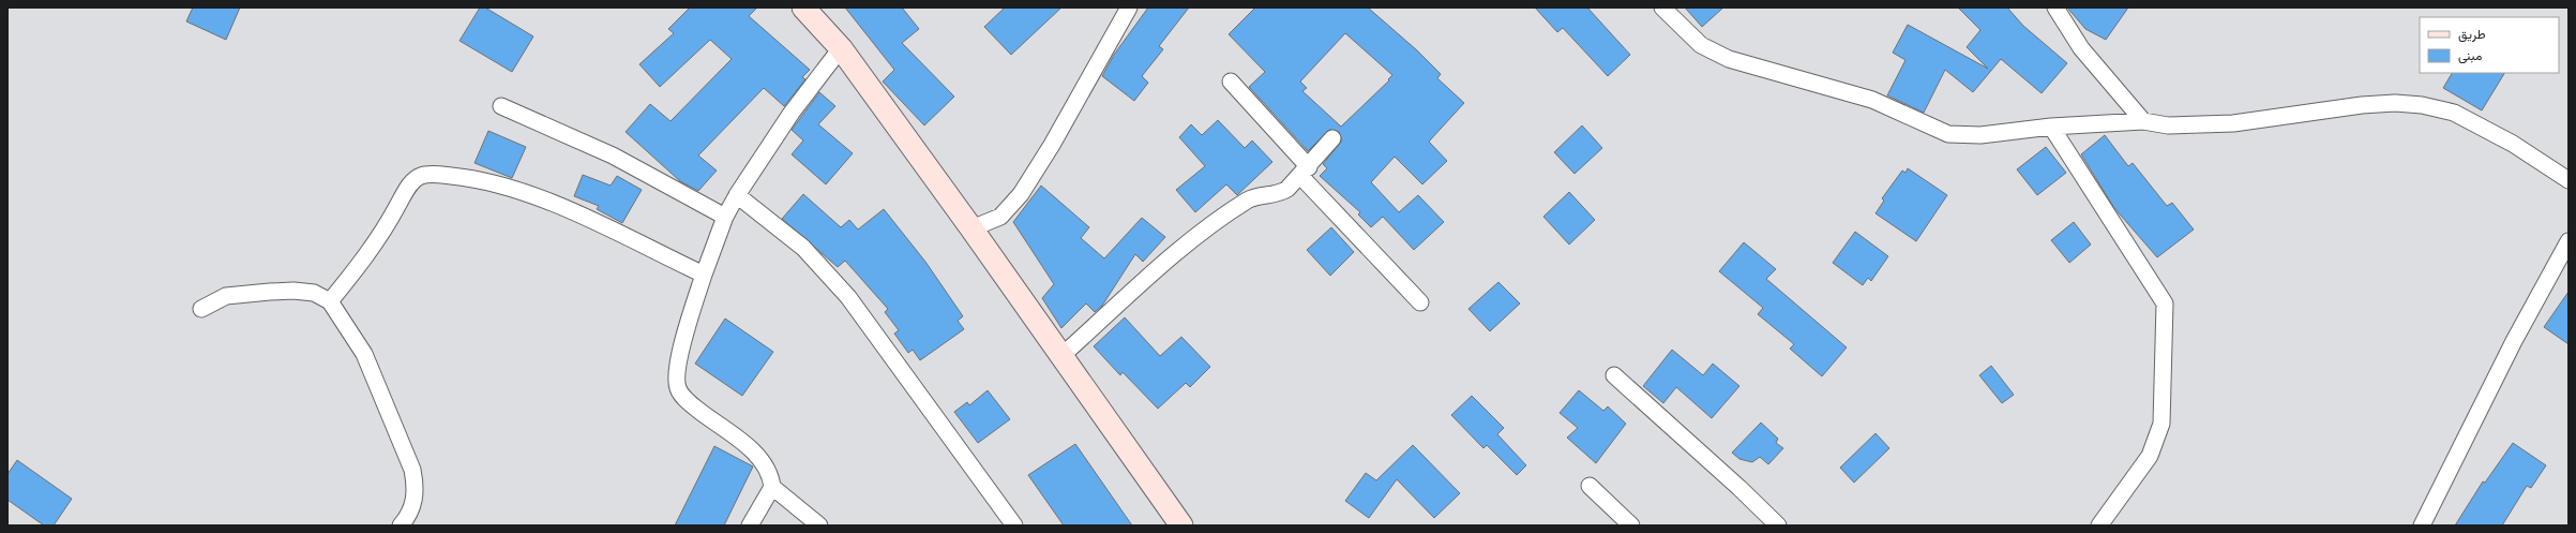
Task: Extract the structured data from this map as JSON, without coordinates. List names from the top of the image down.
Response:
{
  "legend": ["طريق", "مبنى"]
}
